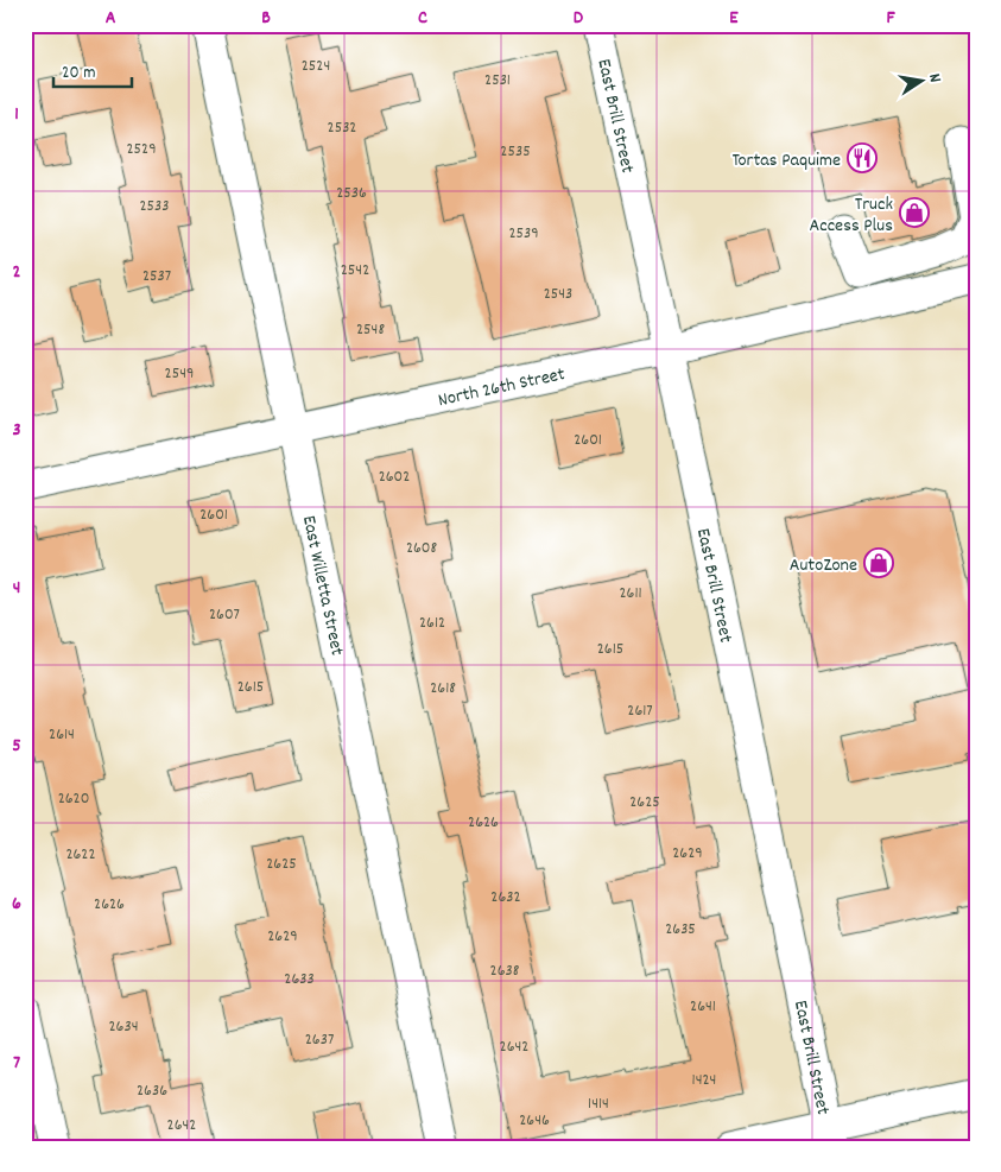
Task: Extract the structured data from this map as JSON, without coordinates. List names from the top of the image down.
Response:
{
  "streets": {
    "street": ["East Brill Street", "North 26th Street", "East Willetta Street"]
  },
  "crossings": [
    ["East Brill Street", "North 26th Street"],
    ["North 26th Street", "East Willetta Street"]
  ],
  "places": {
    "restaurant": ["Tortas Paquime"],
    "shop": ["Truck Access Plus", "AutoZone"]
  },
  "house_numbers": [
    "2524",
    "2531",
    "2532",
    "2529",
    "2535",
    "2536",
    "2533",
    "2539",
    "2542",
    "2537",
    "2543",
    "2548",
    "2549",
    "2601",
    "2602",
    "2601",
    "2608",
    "2611",
    "2607",
    "2612",
    "2615",
    "2615",
    "2618",
    "2617",
    "2614",
    "2620",
    "2625",
    "2626",
    "2629",
    "2622",
    "2625",
    "2632",
    "2626",
    "2635",
    "2629",
    "2638",
    "2633",
    "2641",
    "2634",
    "2637",
    "2642",
    "1424",
    "2636",
    "1414",
    "2646",
    "2642"
  ],
  "scale_bar": "20 m",
  "north": "right",
  "grid": {
    "columns": [
      "A",
      "B",
      "C",
      "D",
      "E",
      "F"
    ],
    "rows": [
      "1",
      "2",
      "3",
      "4",
      "5",
      "6",
      "7"
    ]
  }
}
